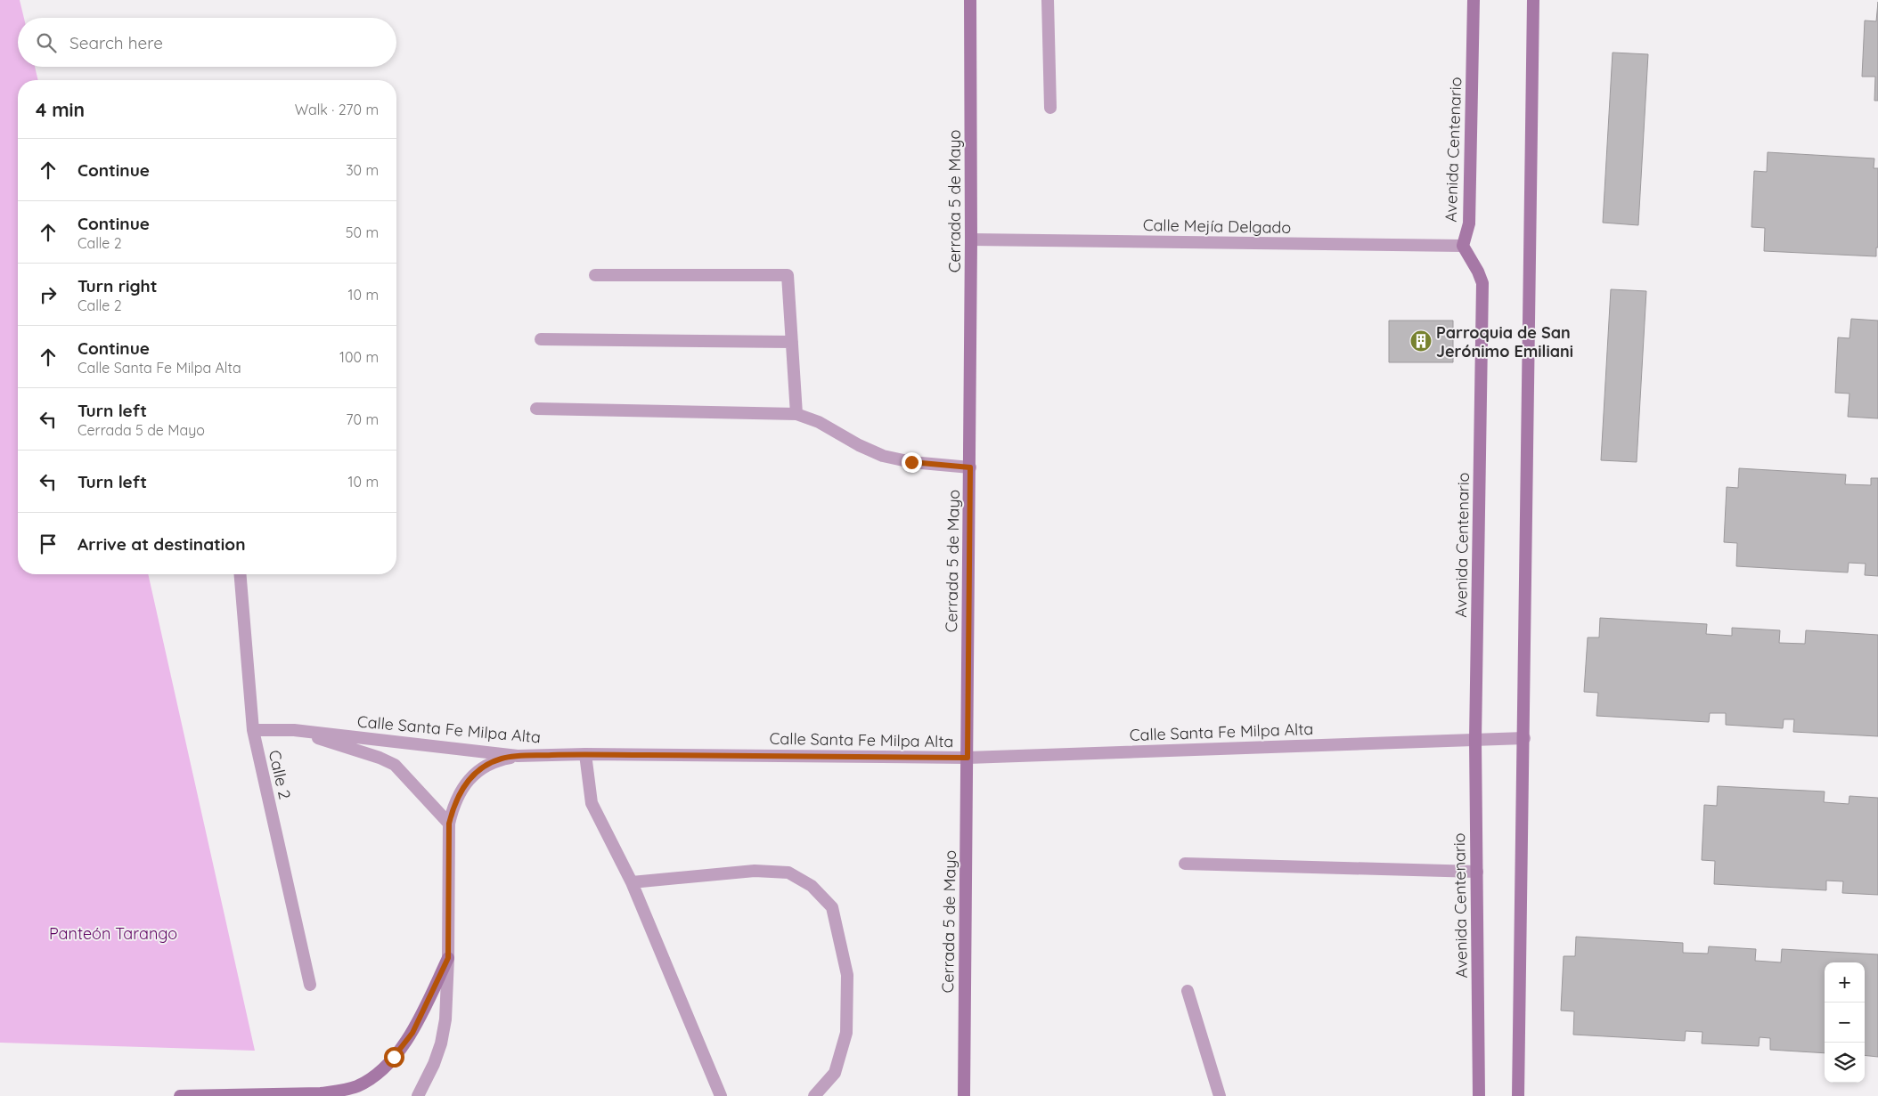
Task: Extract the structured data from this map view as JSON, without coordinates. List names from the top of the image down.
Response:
{
  "streets": {
    "main road": ["Avenida Centenario", "Cerrada 5 de Mayo"],
    "street": ["Calle Mejía Delgado", "Calle Santa Fe Milpa Alta", "Calle 2"]
  },
  "crossings": [
    ["Avenida Centenario", "Calle Mejía Delgado"],
    ["Avenida Centenario", "Calle Santa Fe Milpa Alta"],
    ["Cerrada 5 de Mayo", "Calle Mejía Delgado"],
    ["Cerrada 5 de Mayo", "Calle Santa Fe Milpa Alta"],
    ["Calle Santa Fe Milpa Alta", "Calle 2"]
  ],
  "parks": ["Panteón Tarango"],
  "places": {
    "building": ["Parroquia de San Jerónimo Emiliani"]
  },
  "page": {
    "search": "Search here",
    "heading": ["4 min", "Walk · 270 m"],
    "list": [
      ["Continue", "30 m"],
      ["Continue", "Calle 2", "50 m"],
      ["Turn right", "Calle 2", "10 m"],
      ["Continue", "Calle Santa Fe Milpa Alta", "100 m"],
      ["Turn left", "Cerrada 5 de Mayo", "70 m"],
      ["Turn left", "10 m"],
      "Arrive at destination"
    ],
    "map_buttons": ["+", "−"]
  }
}
